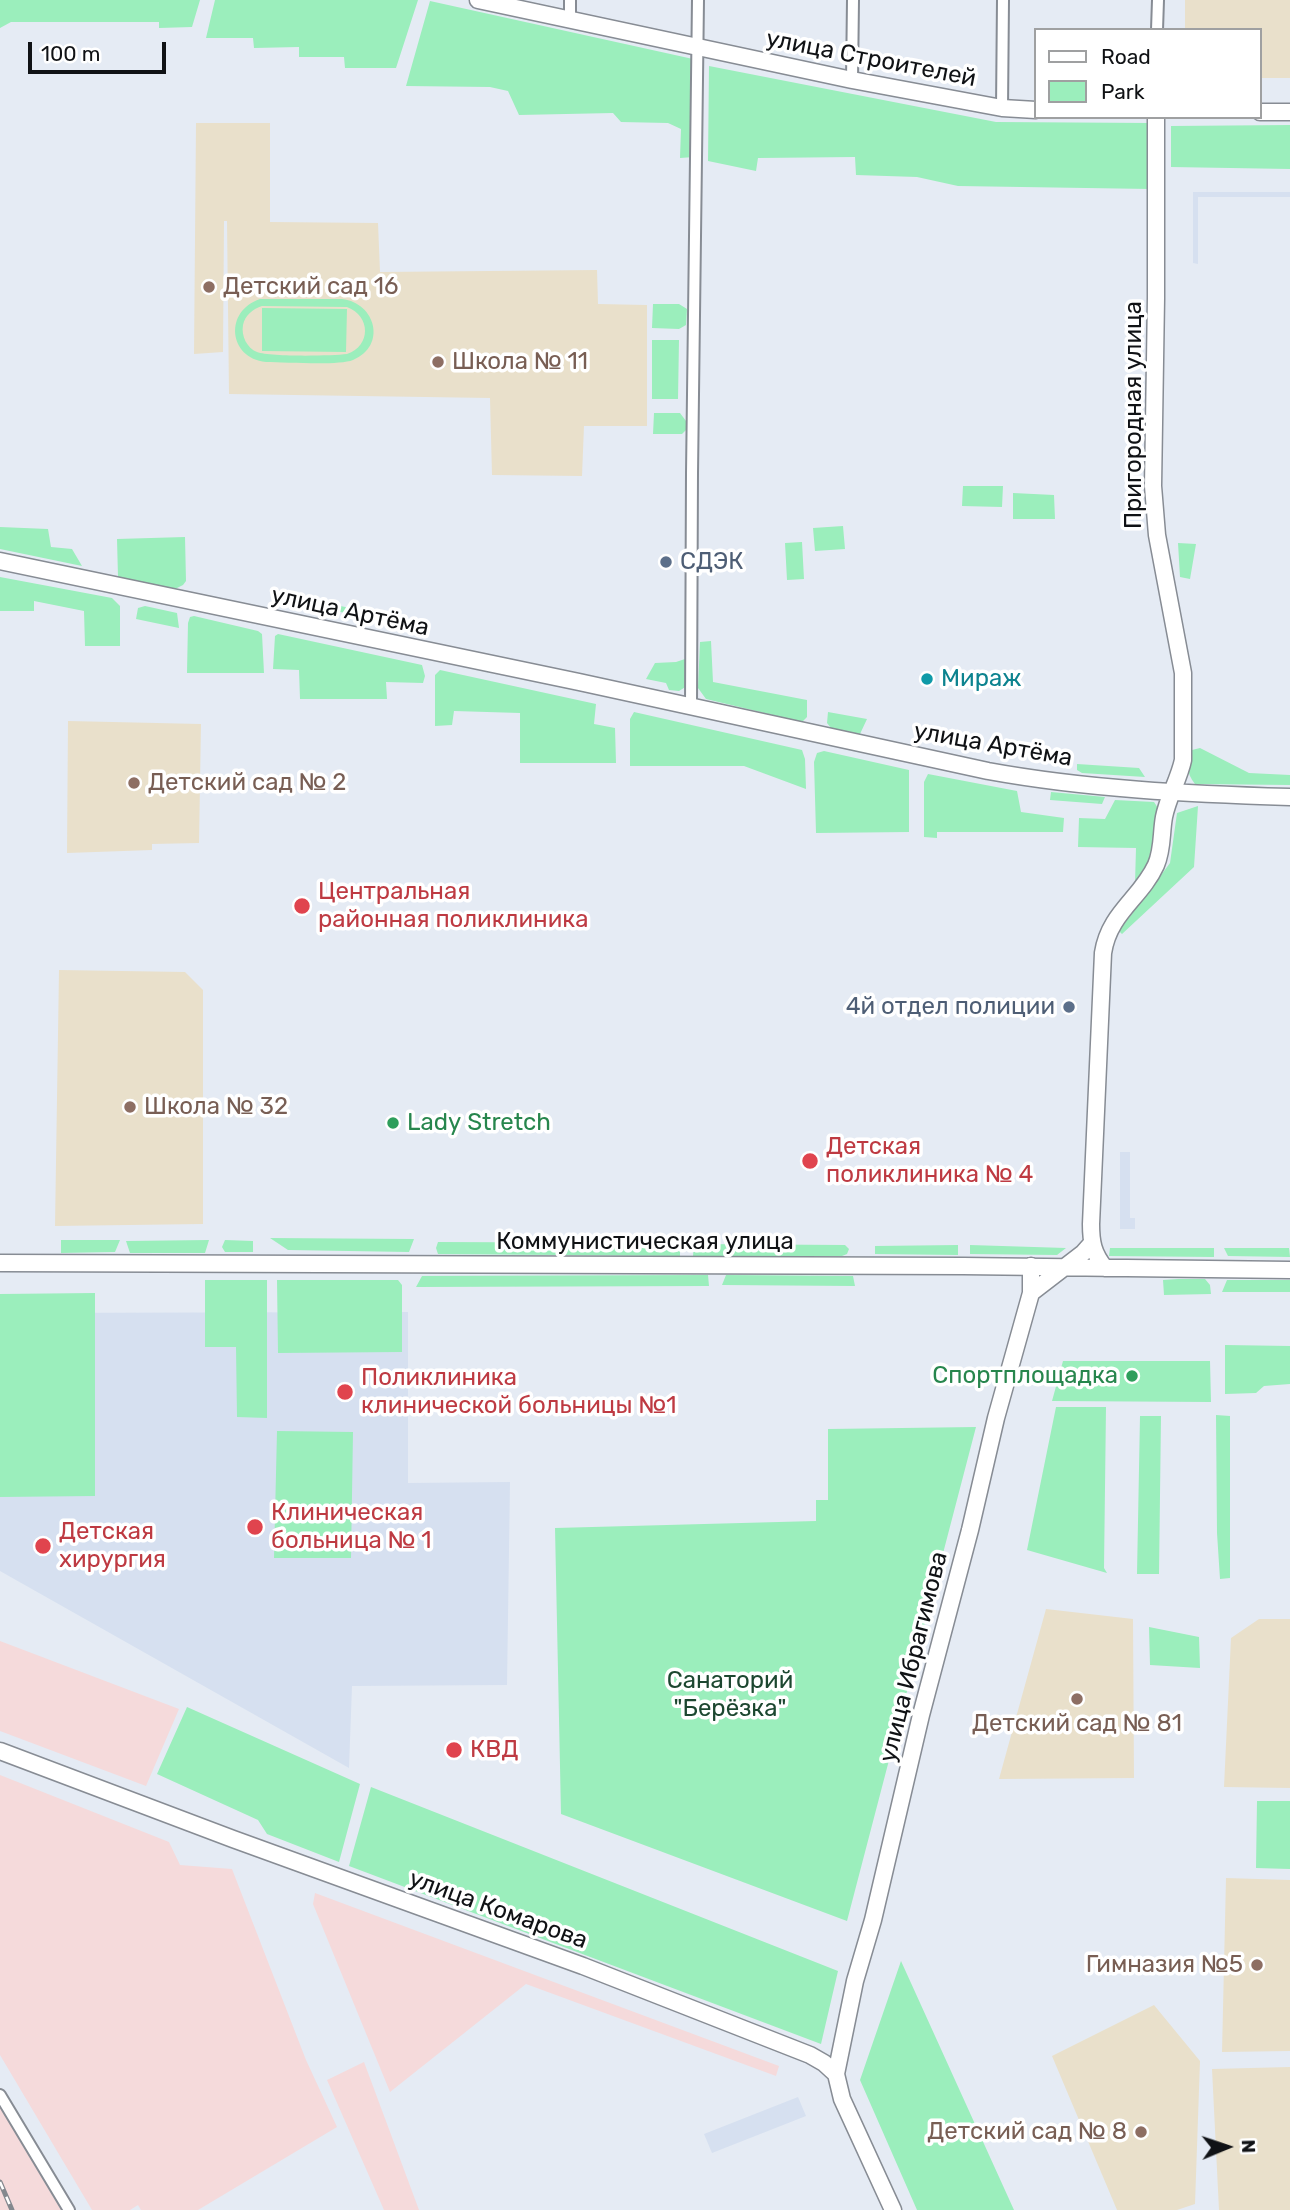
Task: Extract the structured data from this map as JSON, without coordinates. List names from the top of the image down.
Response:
{
  "streets": {
    "main road": [
      "улица Строителей",
      "Пригородная улица",
      "улица Артёма",
      "Коммунистическая улица",
      "улица Ибрагимова",
      "улица Комарова"
    ]
  },
  "crossings": [
    ["Пригородная улица", "улица Артёма"],
    ["Коммунистическая улица", "улица Ибрагимова"],
    ["улица Ибрагимова", "улица Комарова"]
  ],
  "parks": ["Санаторий \"Берёзка\""],
  "places": [
    "Детский сад 16",
    "Школа № 11",
    "СДЭК",
    "Мираж",
    "Детский сад № 2",
    "Центральная районная поликлиника",
    "4й отдел полиции",
    "Школа № 32",
    "Lady Stretch",
    "Детская поликлиника № 4",
    "Спортплощадка",
    "Поликлиника клинической больницы №1",
    "Клиническая больница № 1",
    "Детская хирургия",
    "Детский сад № 81",
    "КВД",
    "Гимназия №5",
    "Детский сад № 8"
  ],
  "legend": ["Road", "Park"],
  "scale_bar": "100 m",
  "north": "right"
}
